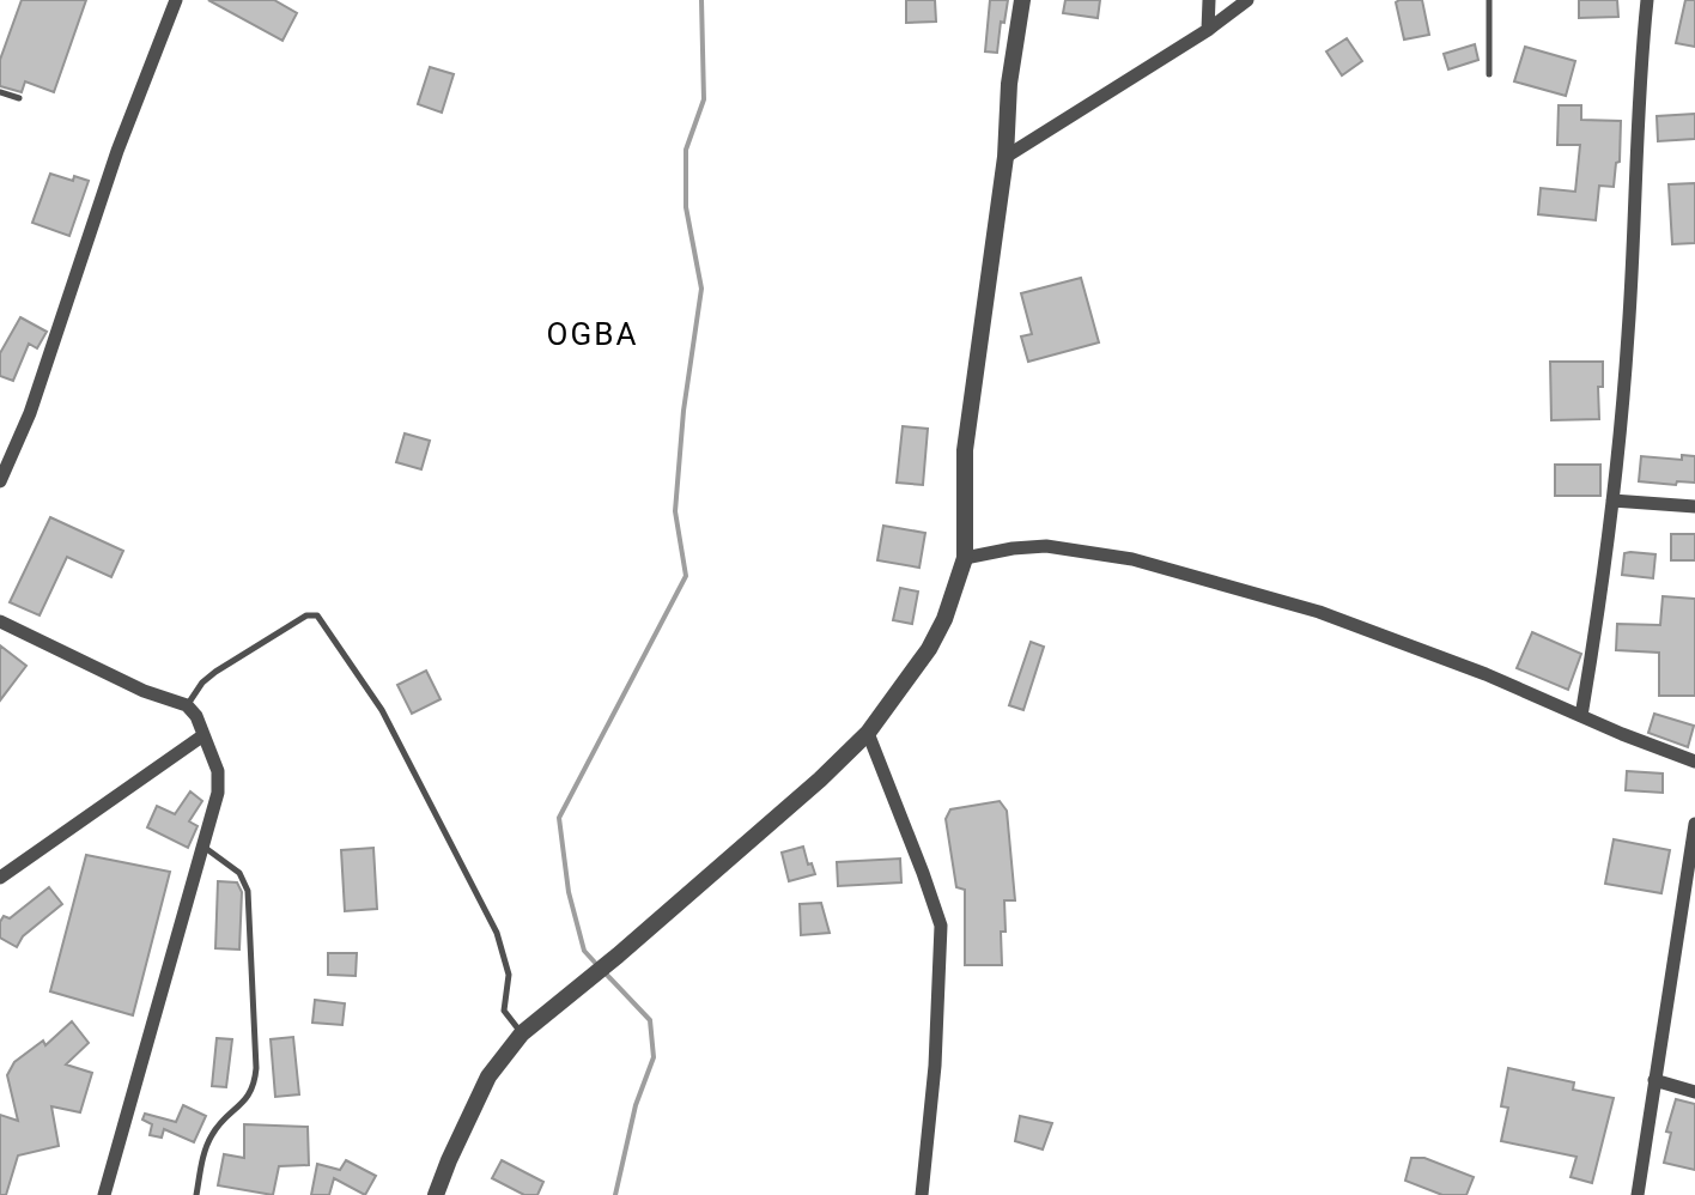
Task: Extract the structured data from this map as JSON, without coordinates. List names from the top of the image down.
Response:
{
  "districts": ["OGBA"]
}
